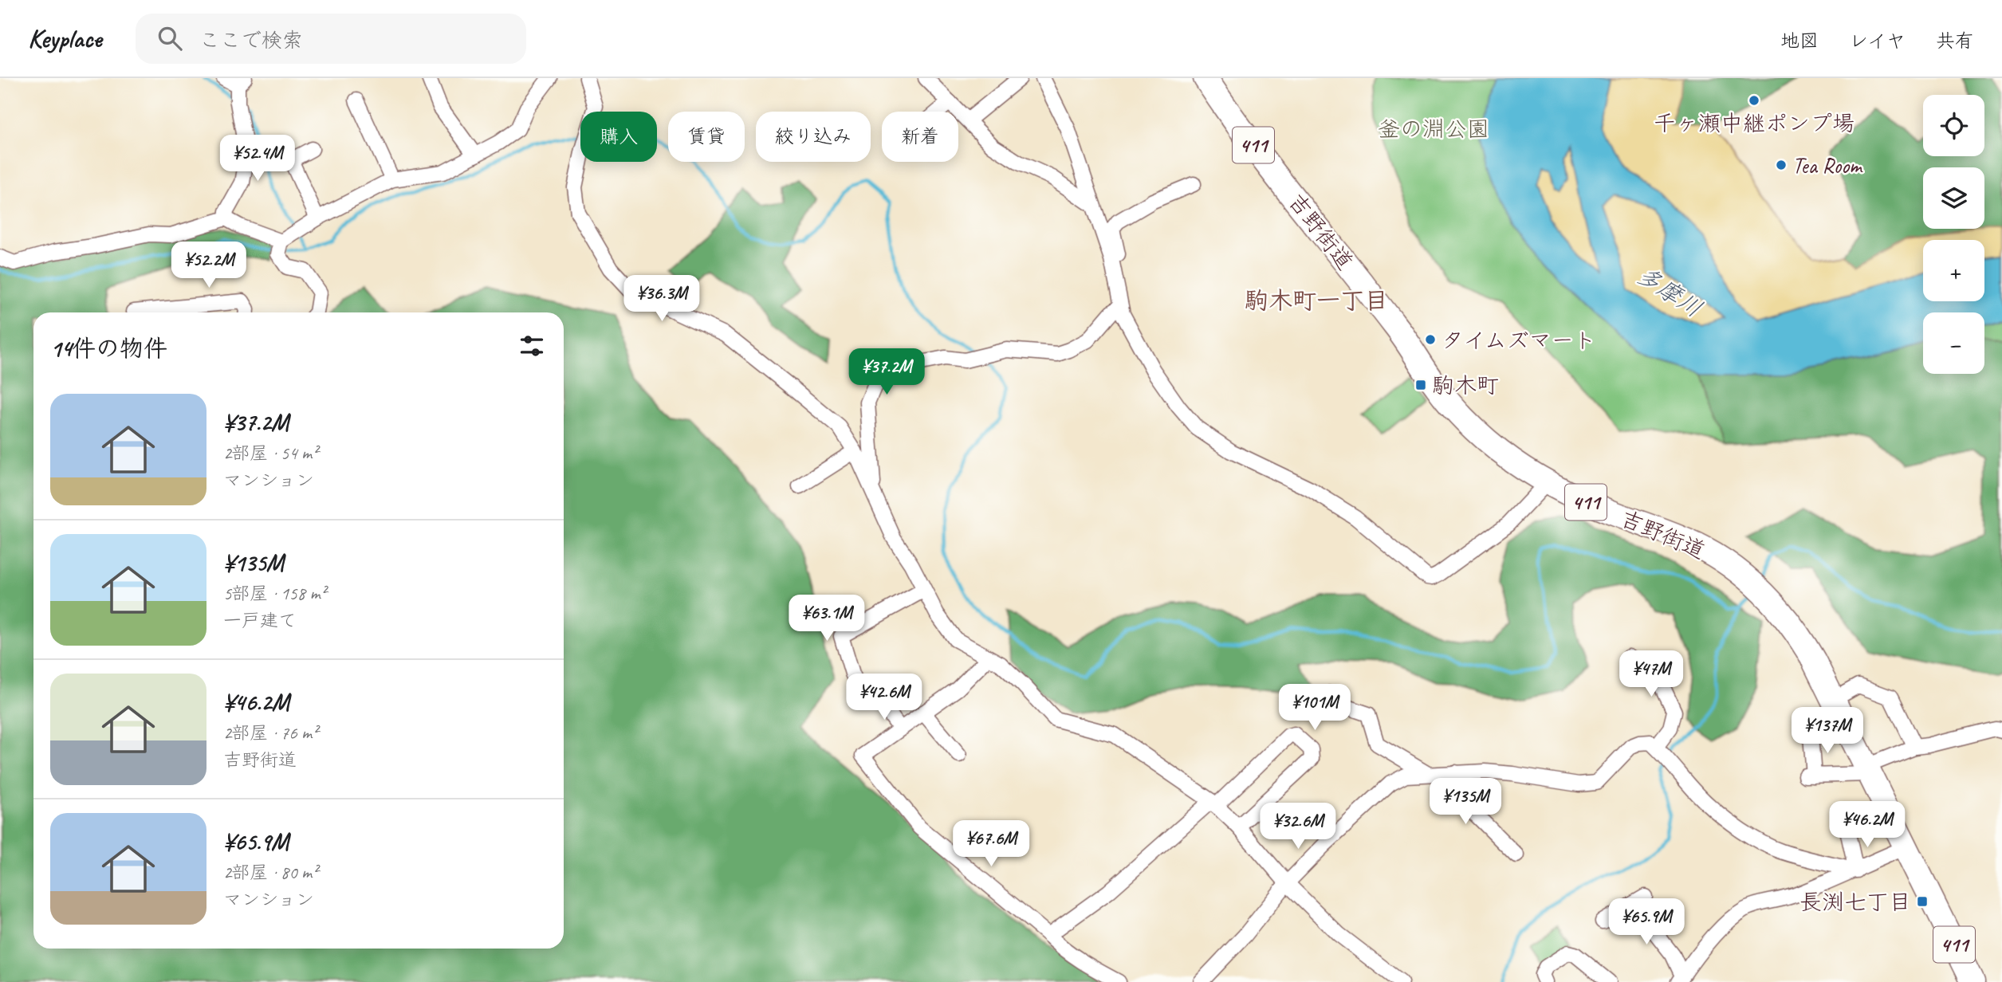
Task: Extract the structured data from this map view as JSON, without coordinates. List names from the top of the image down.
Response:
{
  "streets": {
    "highway": ["411", "吉野街道"]
  },
  "districts": ["駒木町一丁目"],
  "water": ["多摩川"],
  "parks": ["釜の淵公園"],
  "places": {
    "other": ["千ヶ瀬中継ポンプ場", "Tea Room", "タイムズマート"],
    "transit": ["駒木町", "長渕七丁目"]
  },
  "page": {
    "header": "Keyplace",
    "search": "ここで検索",
    "nav": ["地図", "レイヤ", "共有"],
    "map_buttons": ["+", "−"],
    "chip": [
      "購入",
      "賃貸",
      "絞り込み",
      "新着"
    ],
    "price": [
      "¥52.4M",
      "¥52.2M",
      "¥36.3M",
      "¥37.2M",
      "¥63.1M",
      "¥47M",
      "¥42.6M",
      "¥101M",
      "¥137M",
      "¥135M",
      "¥46.2M",
      "¥32.6M",
      "¥67.6M",
      "¥65.9M"
    ],
    "heading": "14件の物件",
    "list": [
      {
        "name": "¥37.2M",
        "note": "2部屋 · 54 m² · マンション"
      },
      {
        "name": "¥135M",
        "note": "5部屋 · 158 m² · 一戸建て"
      },
      {
        "name": "¥46.2M",
        "note": "2部屋 · 76 m² · 吉野街道"
      },
      {
        "name": "¥65.9M",
        "note": "2部屋 · 80 m² · マンション"
      }
    ]
  }
}
